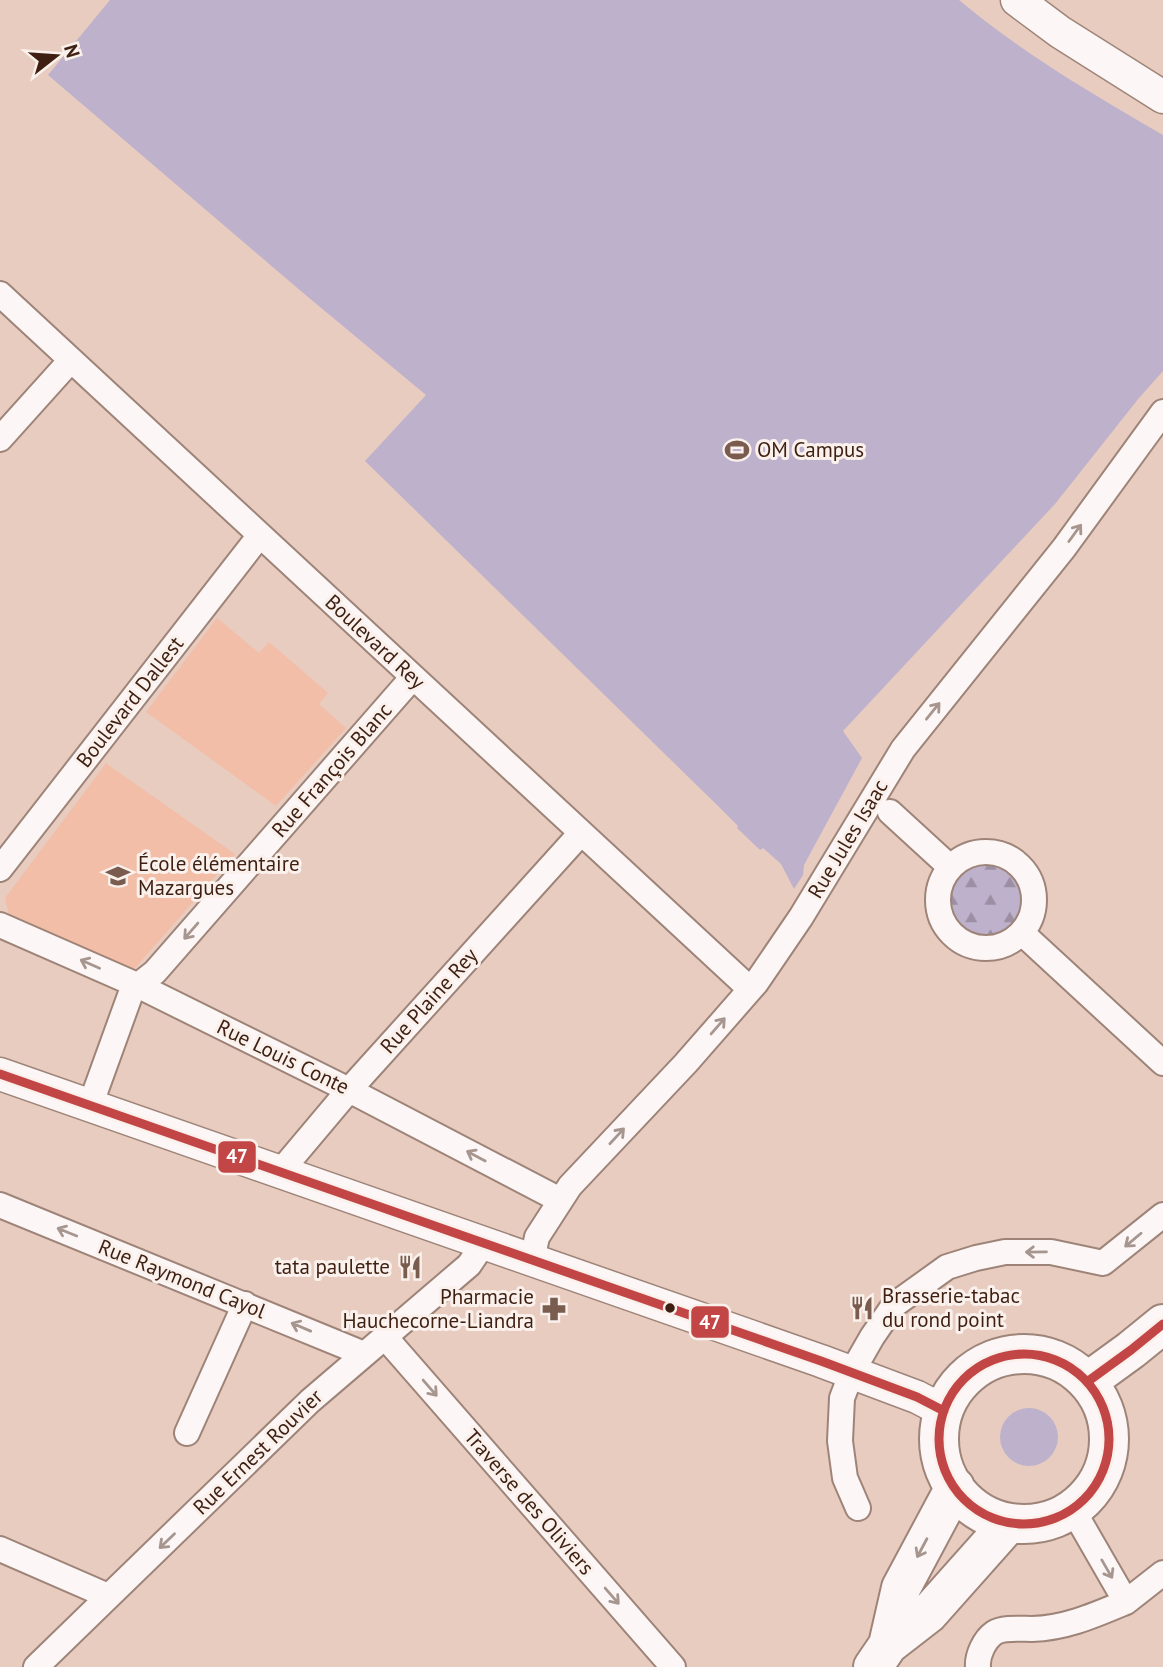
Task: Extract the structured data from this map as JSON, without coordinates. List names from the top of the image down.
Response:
{
  "streets": {
    "street": [
      "Boulevard Rey",
      "Boulevard Dallest",
      "Rue François Blanc",
      "Rue Jules Isaac",
      "Rue Plaine Rey",
      "Rue Louis Conte",
      "Rue Raymond Cayol",
      "Rue Ernest Rouvier",
      "Traverse des Oliviers"
    ]
  },
  "crossings": [
    ["Boulevard Rey", "Boulevard Dallest"],
    ["Boulevard Rey", "Rue François Blanc"],
    ["Boulevard Rey", "Rue Jules Isaac"],
    ["Boulevard Rey", "Rue Plaine Rey"],
    ["Rue François Blanc", "Rue Louis Conte"],
    ["Rue Jules Isaac", "Rue Louis Conte"],
    ["Rue Plaine Rey", "Rue Louis Conte"],
    ["Rue Raymond Cayol", "Rue Ernest Rouvier"],
    ["Rue Ernest Rouvier", "Traverse des Oliviers"]
  ],
  "one_way": ["Rue François Blanc", "Rue Jules Isaac", "Traverse des Oliviers"],
  "places": {
    "sports": ["OM Campus"],
    "school or university": ["École élémentaire Mazargues"],
    "restaurant": ["tata paulette", "Brasserie-tabac du rond point"],
    "pharmacy": ["Pharmacie Hauchecorne-Liandra"]
  },
  "lines": ["transit line 47"],
  "north": "right"
}
